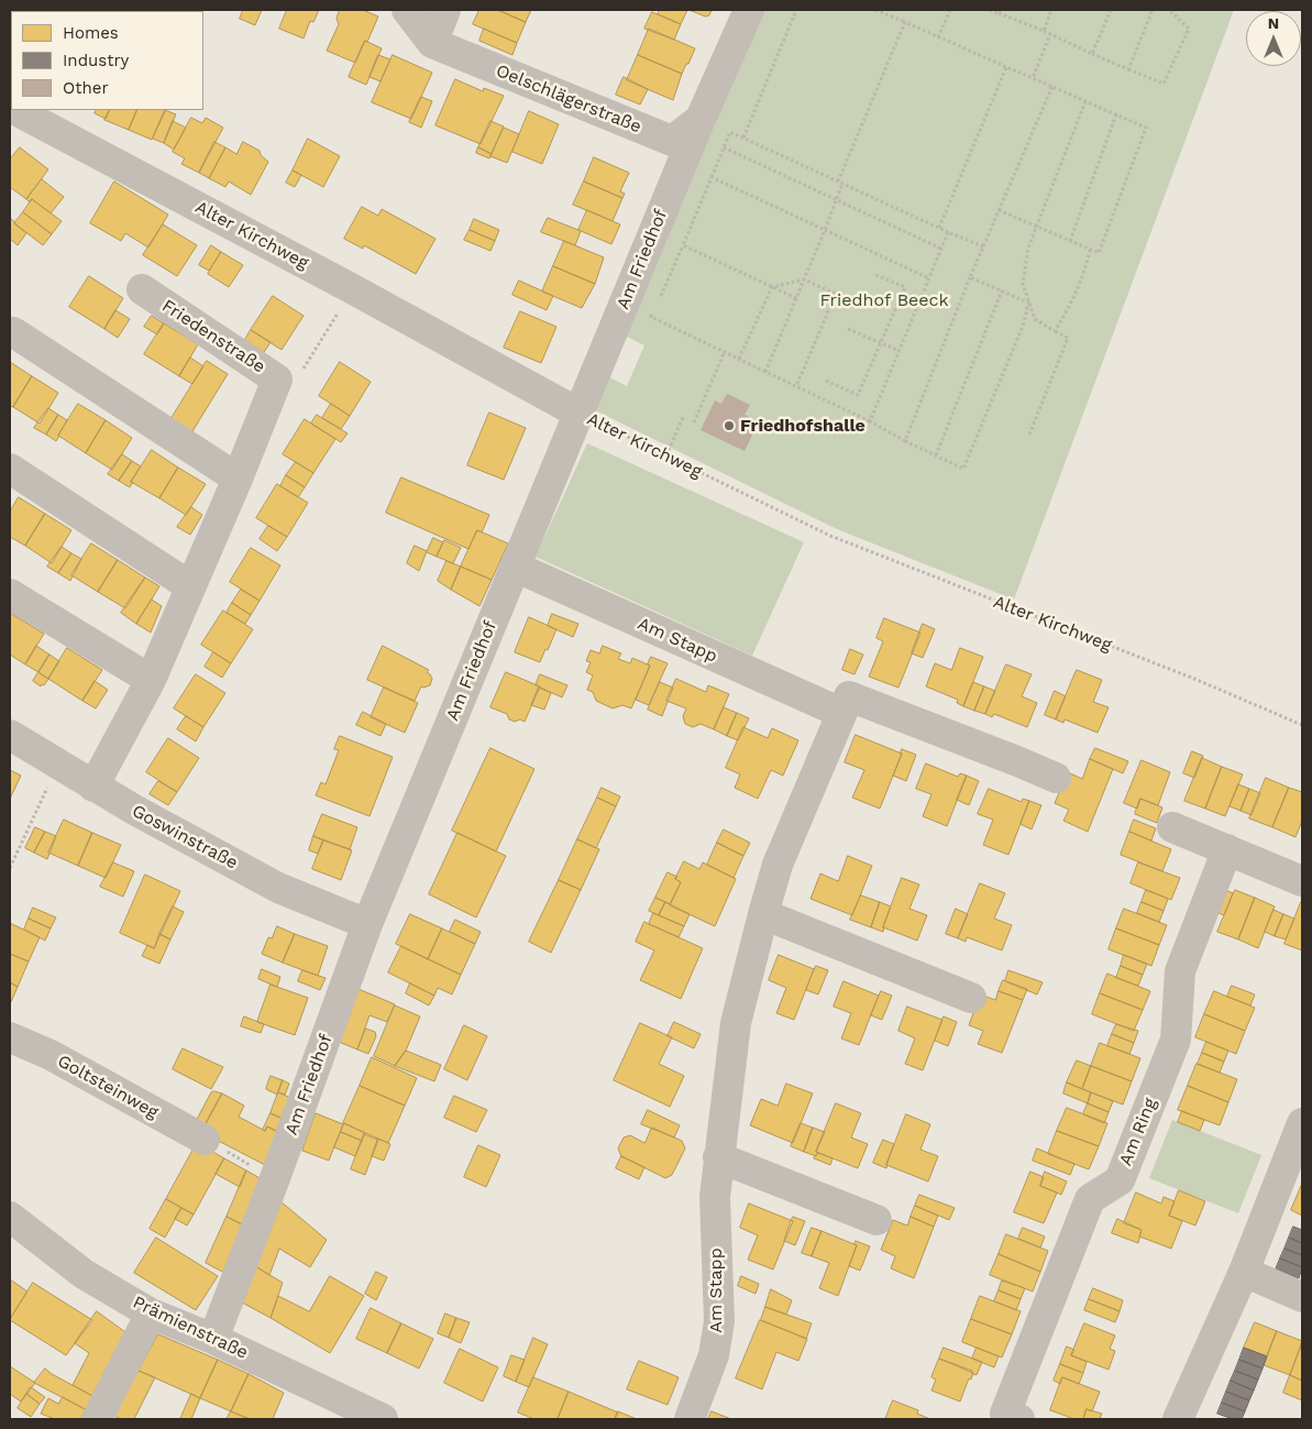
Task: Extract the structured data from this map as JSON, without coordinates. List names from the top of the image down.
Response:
{
  "streets": {
    "street": [
      "Oelschlägerstraße",
      "Alter Kirchweg",
      "Am Friedhof",
      "Friedenstraße",
      "Am Stapp",
      "Goswinstraße",
      "Goltsteinweg",
      "Am Ring",
      "Prämienstraße"
    ]
  },
  "crossings": [
    ["Oelschlägerstraße", "Am Friedhof"],
    ["Alter Kirchweg", "Am Friedhof"],
    ["Am Friedhof", "Am Stapp"],
    ["Am Friedhof", "Goswinstraße"],
    ["Am Friedhof", "Prämienstraße"],
    ["Friedenstraße", "Goswinstraße"]
  ],
  "parks": ["Friedhof Beeck"],
  "places": ["Friedhofshalle"],
  "legend": ["Homes", "Industry", "Other"],
  "north": "top"
}
